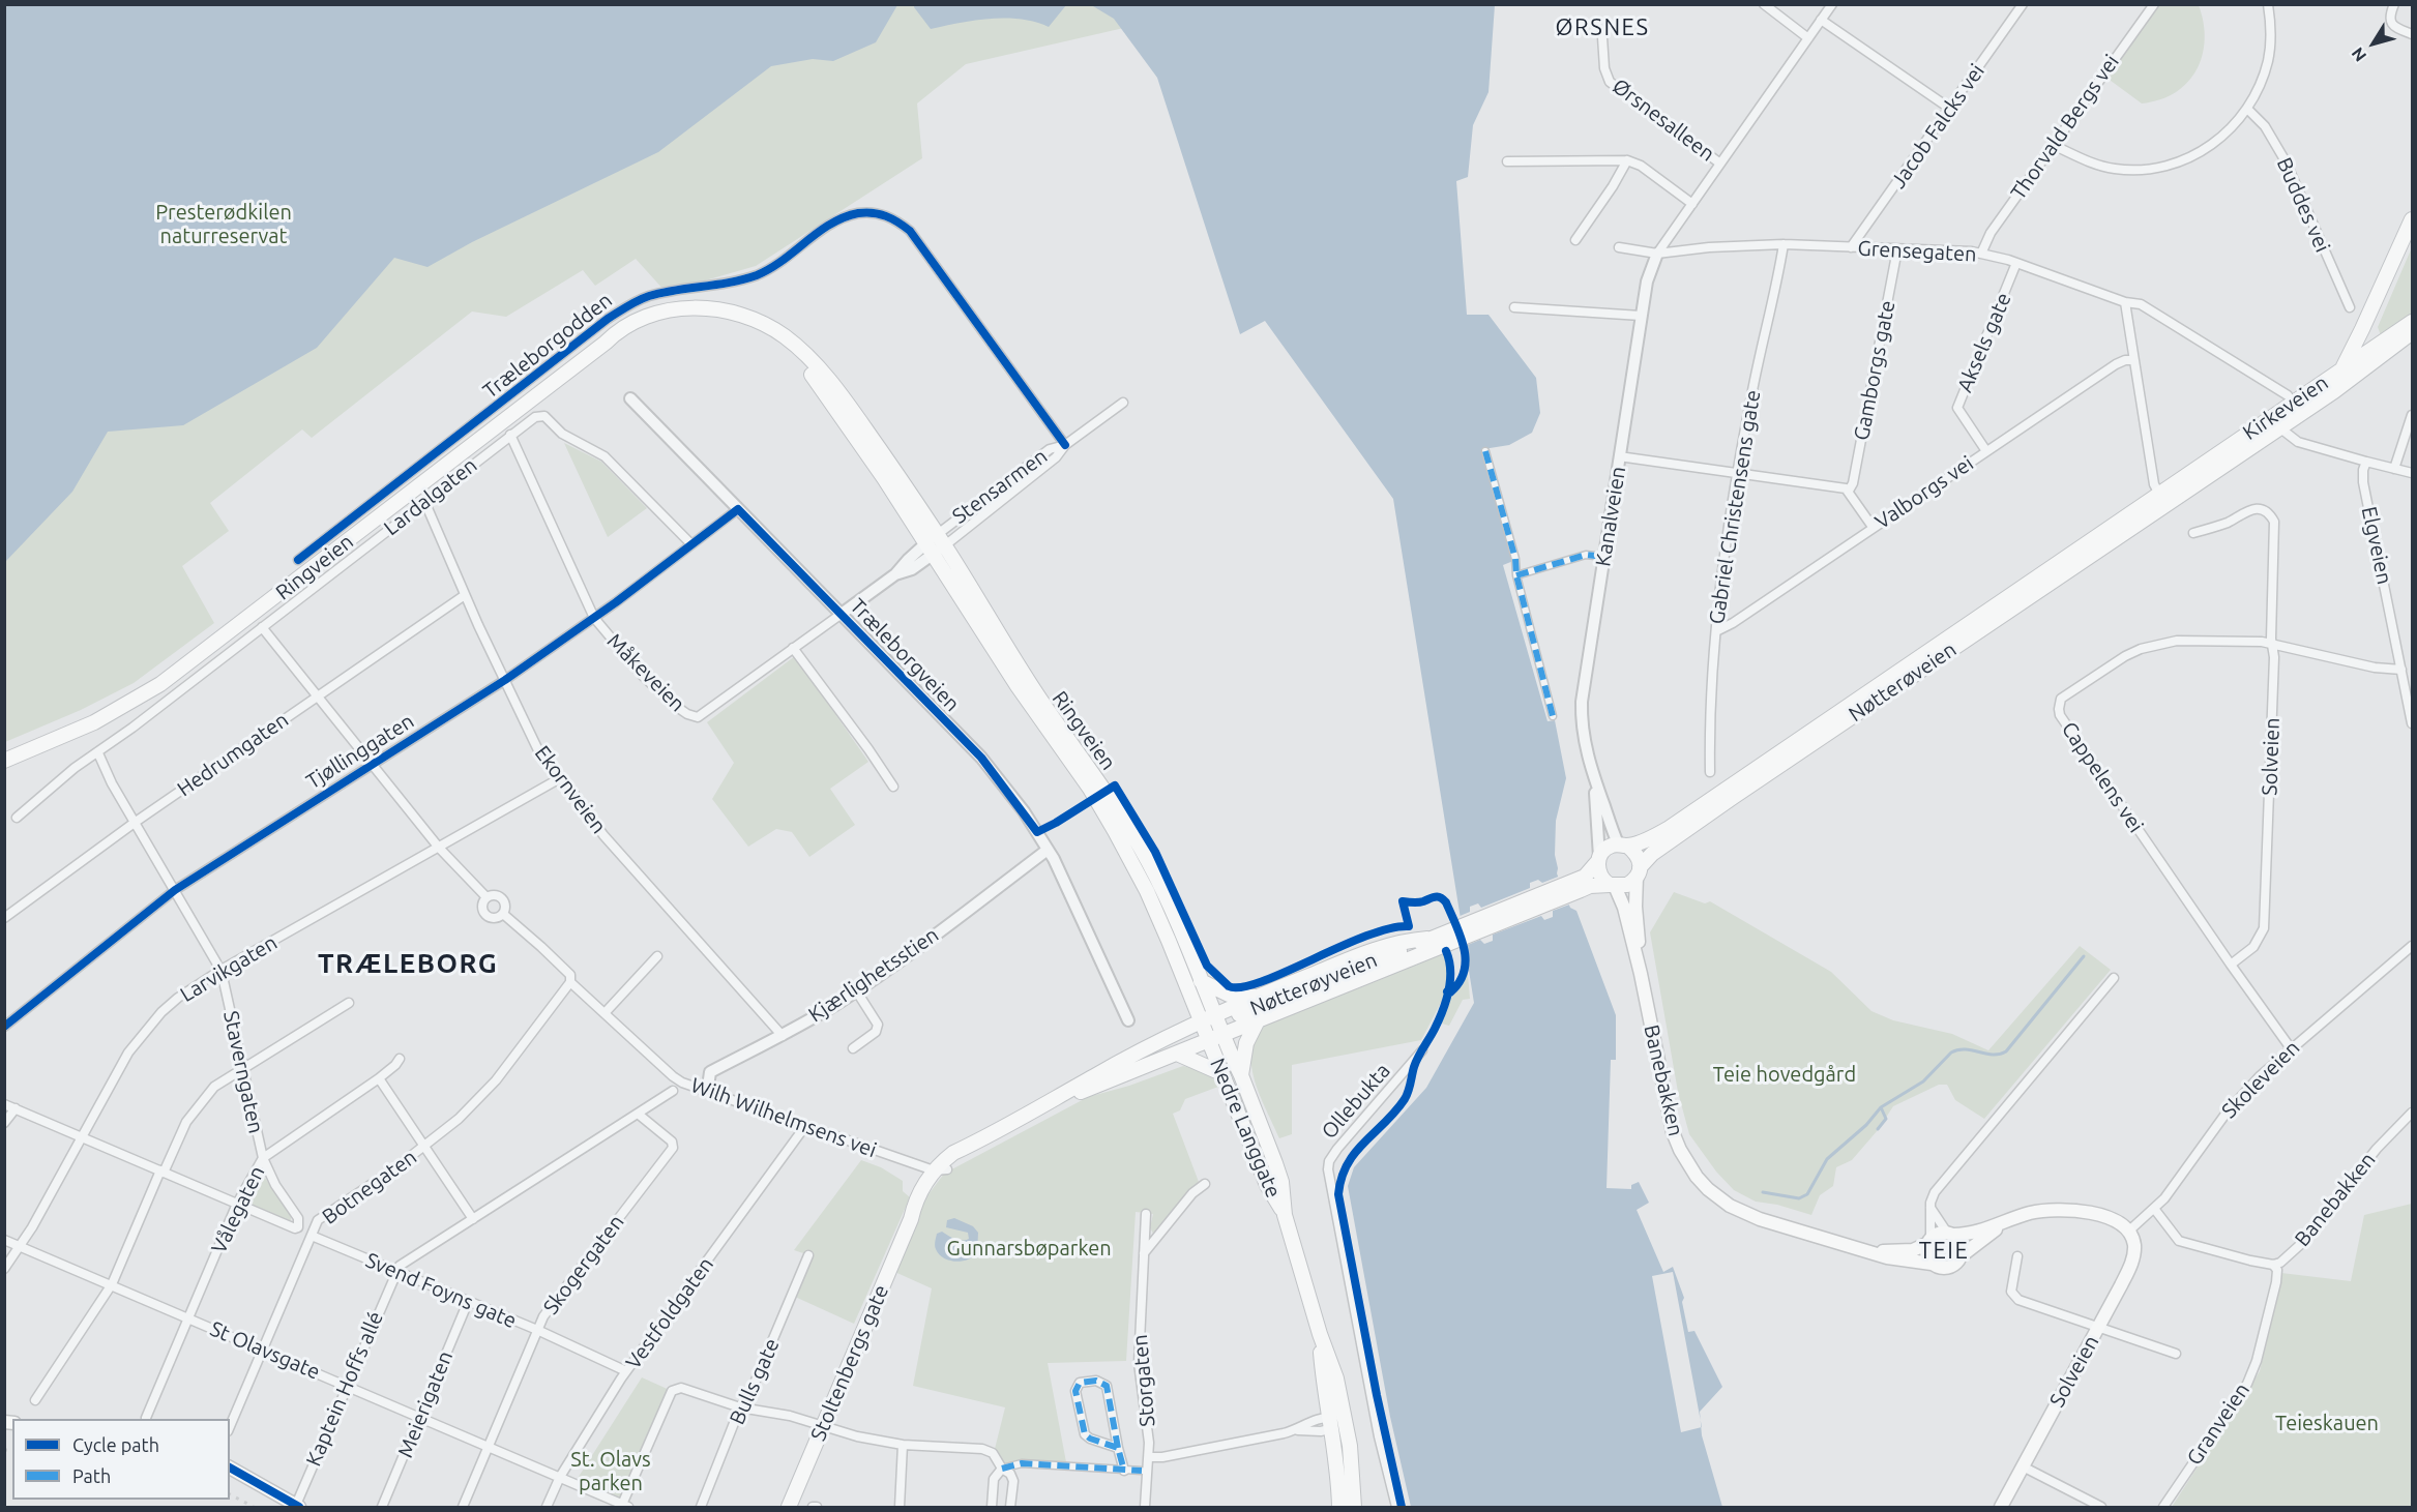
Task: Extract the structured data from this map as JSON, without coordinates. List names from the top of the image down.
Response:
{
  "streets": {
    "main road": [
      "Kirkeveien",
      "Ringveien",
      "Nøtterøveien",
      "Solveien",
      "Nøtterøyveien",
      "Banebakken",
      "Nedre Langgate",
      "Stoltenbergs gate"
    ],
    "street": [
      "Ørsnesalleen",
      "Jacob Falcks vei",
      "Thorvald Bergs vei",
      "Buddes vei",
      "Grensegaten",
      "Aksels gate",
      "Træleborgodden",
      "Gamborgs gate",
      "Stensarmen",
      "Valborgs vei",
      "Lardalgaten",
      "Gabriel Christensens gate",
      "Kanalveien",
      "Elgveien",
      "Træleborgveien",
      "Måkeveien",
      "Tjøllinggaten",
      "Hedrumgaten",
      "Cappelens vei",
      "Ekornveien",
      "Larvikgaten",
      "Kjærlighetsstien",
      "Staverngaten",
      "Skoleveien",
      "Ollebukta",
      "Wilh Wilhelmsens vei",
      "Botnegaten",
      "Vålegaten",
      "Skogergaten",
      "Svend Foyns gate",
      "Vestfoldgaten",
      "St Olavsgate",
      "Storgaten",
      "Bulls gate",
      "Kaptein Hoffs allé",
      "Meierigaten",
      "Granveien"
    ]
  },
  "crossings": [
    ["Ørsnesalleen", "Grensegaten"],
    ["Ørsnesalleen", "Kanalveien"],
    ["Jacob Falcks vei", "Grensegaten"],
    ["Thorvald Bergs vei", "Grensegaten"],
    ["Grensegaten", "Aksels gate"],
    ["Grensegaten", "Gamborgs gate"],
    ["Grensegaten", "Gabriel Christensens gate"],
    ["Grensegaten", "Kanalveien"],
    ["Aksels gate", "Valborgs vei"],
    ["Træleborgodden", "Stensarmen"],
    ["Træleborgodden", "Måkeveien"],
    ["Kirkeveien", "Nøtterøveien"],
    ["Stensarmen", "Ringveien"],
    ["Stensarmen", "Måkeveien"],
    ["Valborgs vei", "Gabriel Christensens gate"],
    ["Lardalgaten", "Måkeveien"],
    ["Lardalgaten", "Tjøllinggaten"],
    ["Lardalgaten", "Ekornveien"],
    ["Lardalgaten", "Staverngaten"],
    ["Kanalveien", "Nøtterøveien"],
    ["Kanalveien", "Banebakken"],
    ["Elgveien", "Cappelens vei"],
    ["Ringveien", "Måkeveien"],
    ["Ringveien", "Nøtterøyveien"],
    ["Ringveien", "Nedre Langgate"],
    ["Ringveien", "Stoltenbergs gate"],
    ["Træleborgveien", "Måkeveien"],
    ["Træleborgveien", "Tjøllinggaten"],
    ["Træleborgveien", "Kjærlighetsstien"],
    ["Måkeveien", "Tjøllinggaten"],
    ["Nøtterøveien", "Banebakken"],
    ["Tjøllinggaten", "Ekornveien"],
    ["Tjøllinggaten", "Staverngaten"],
    ["Hedrumgaten", "Ekornveien"],
    ["Hedrumgaten", "Staverngaten"],
    ["Solveien", "Cappelens vei"],
    ["Solveien", "Skoleveien"],
    ["Solveien", "Banebakken"],
    ["Ekornveien", "Larvikgaten"],
    ["Ekornveien", "Kjærlighetsstien"],
    ["Larvikgaten", "Staverngaten"],
    ["Larvikgaten", "St Olavsgate"],
    ["Kjærlighetsstien", "Wilh Wilhelmsens vei"],
    ["Nøtterøyveien", "Nedre Langgate"],
    ["Nøtterøyveien", "Stoltenbergs gate"],
    ["Staverngaten", "Vålegaten"],
    ["Skoleveien", "Banebakken"],
    ["Banebakken", "Granveien"],
    ["Wilh Wilhelmsens vei", "Botnegaten"],
    ["Wilh Wilhelmsens vei", "Vestfoldgaten"],
    ["Wilh Wilhelmsens vei", "Stoltenbergs gate"],
    ["Nedre Langgate", "Stoltenbergs gate"],
    ["Botnegaten", "Svend Foyns gate"],
    ["Botnegaten", "St Olavsgate"],
    ["Vålegaten", "St Olavsgate"],
    ["Skogergaten", "Svend Foyns gate"],
    ["Skogergaten", "St Olavsgate"],
    ["Svend Foyns gate", "Vestfoldgaten"],
    ["Svend Foyns gate", "Kaptein Hoffs allé"],
    ["Svend Foyns gate", "Meierigaten"],
    ["Vestfoldgaten", "St Olavsgate"],
    ["St Olavsgate", "Kaptein Hoffs allé"],
    ["St Olavsgate", "Meierigaten"]
  ],
  "districts": ["ØRSNES", "TRÆLEBORG", "TEIE"],
  "parks": [
    "Presterødkilen naturreservat",
    "Teie hovedgård",
    "Gunnarsbøparken",
    "Teieskauen",
    "St. Olavs parken"
  ],
  "legend": ["Cycle path", "Path"],
  "north": "bottom left"
}
